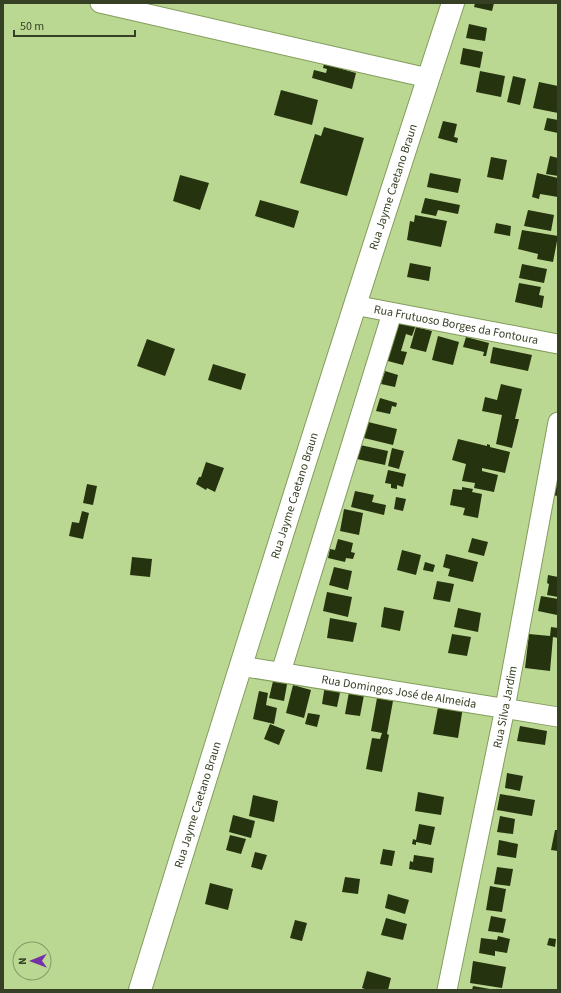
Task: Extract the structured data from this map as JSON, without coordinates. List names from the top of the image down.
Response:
{
  "streets": {
    "street": [
      "Rua Jayme Caetano Braun",
      "Rua Frutuoso Borges da Fontoura",
      "Rua Domingos José de Almeida",
      "Rua Silva Jardim"
    ]
  },
  "crossings": [
    ["Rua Jayme Caetano Braun", "Rua Frutuoso Borges da Fontoura"],
    ["Rua Jayme Caetano Braun", "Rua Domingos José de Almeida"],
    ["Rua Domingos José de Almeida", "Rua Silva Jardim"]
  ],
  "scale_bar": "50 m",
  "north": "left"
}
